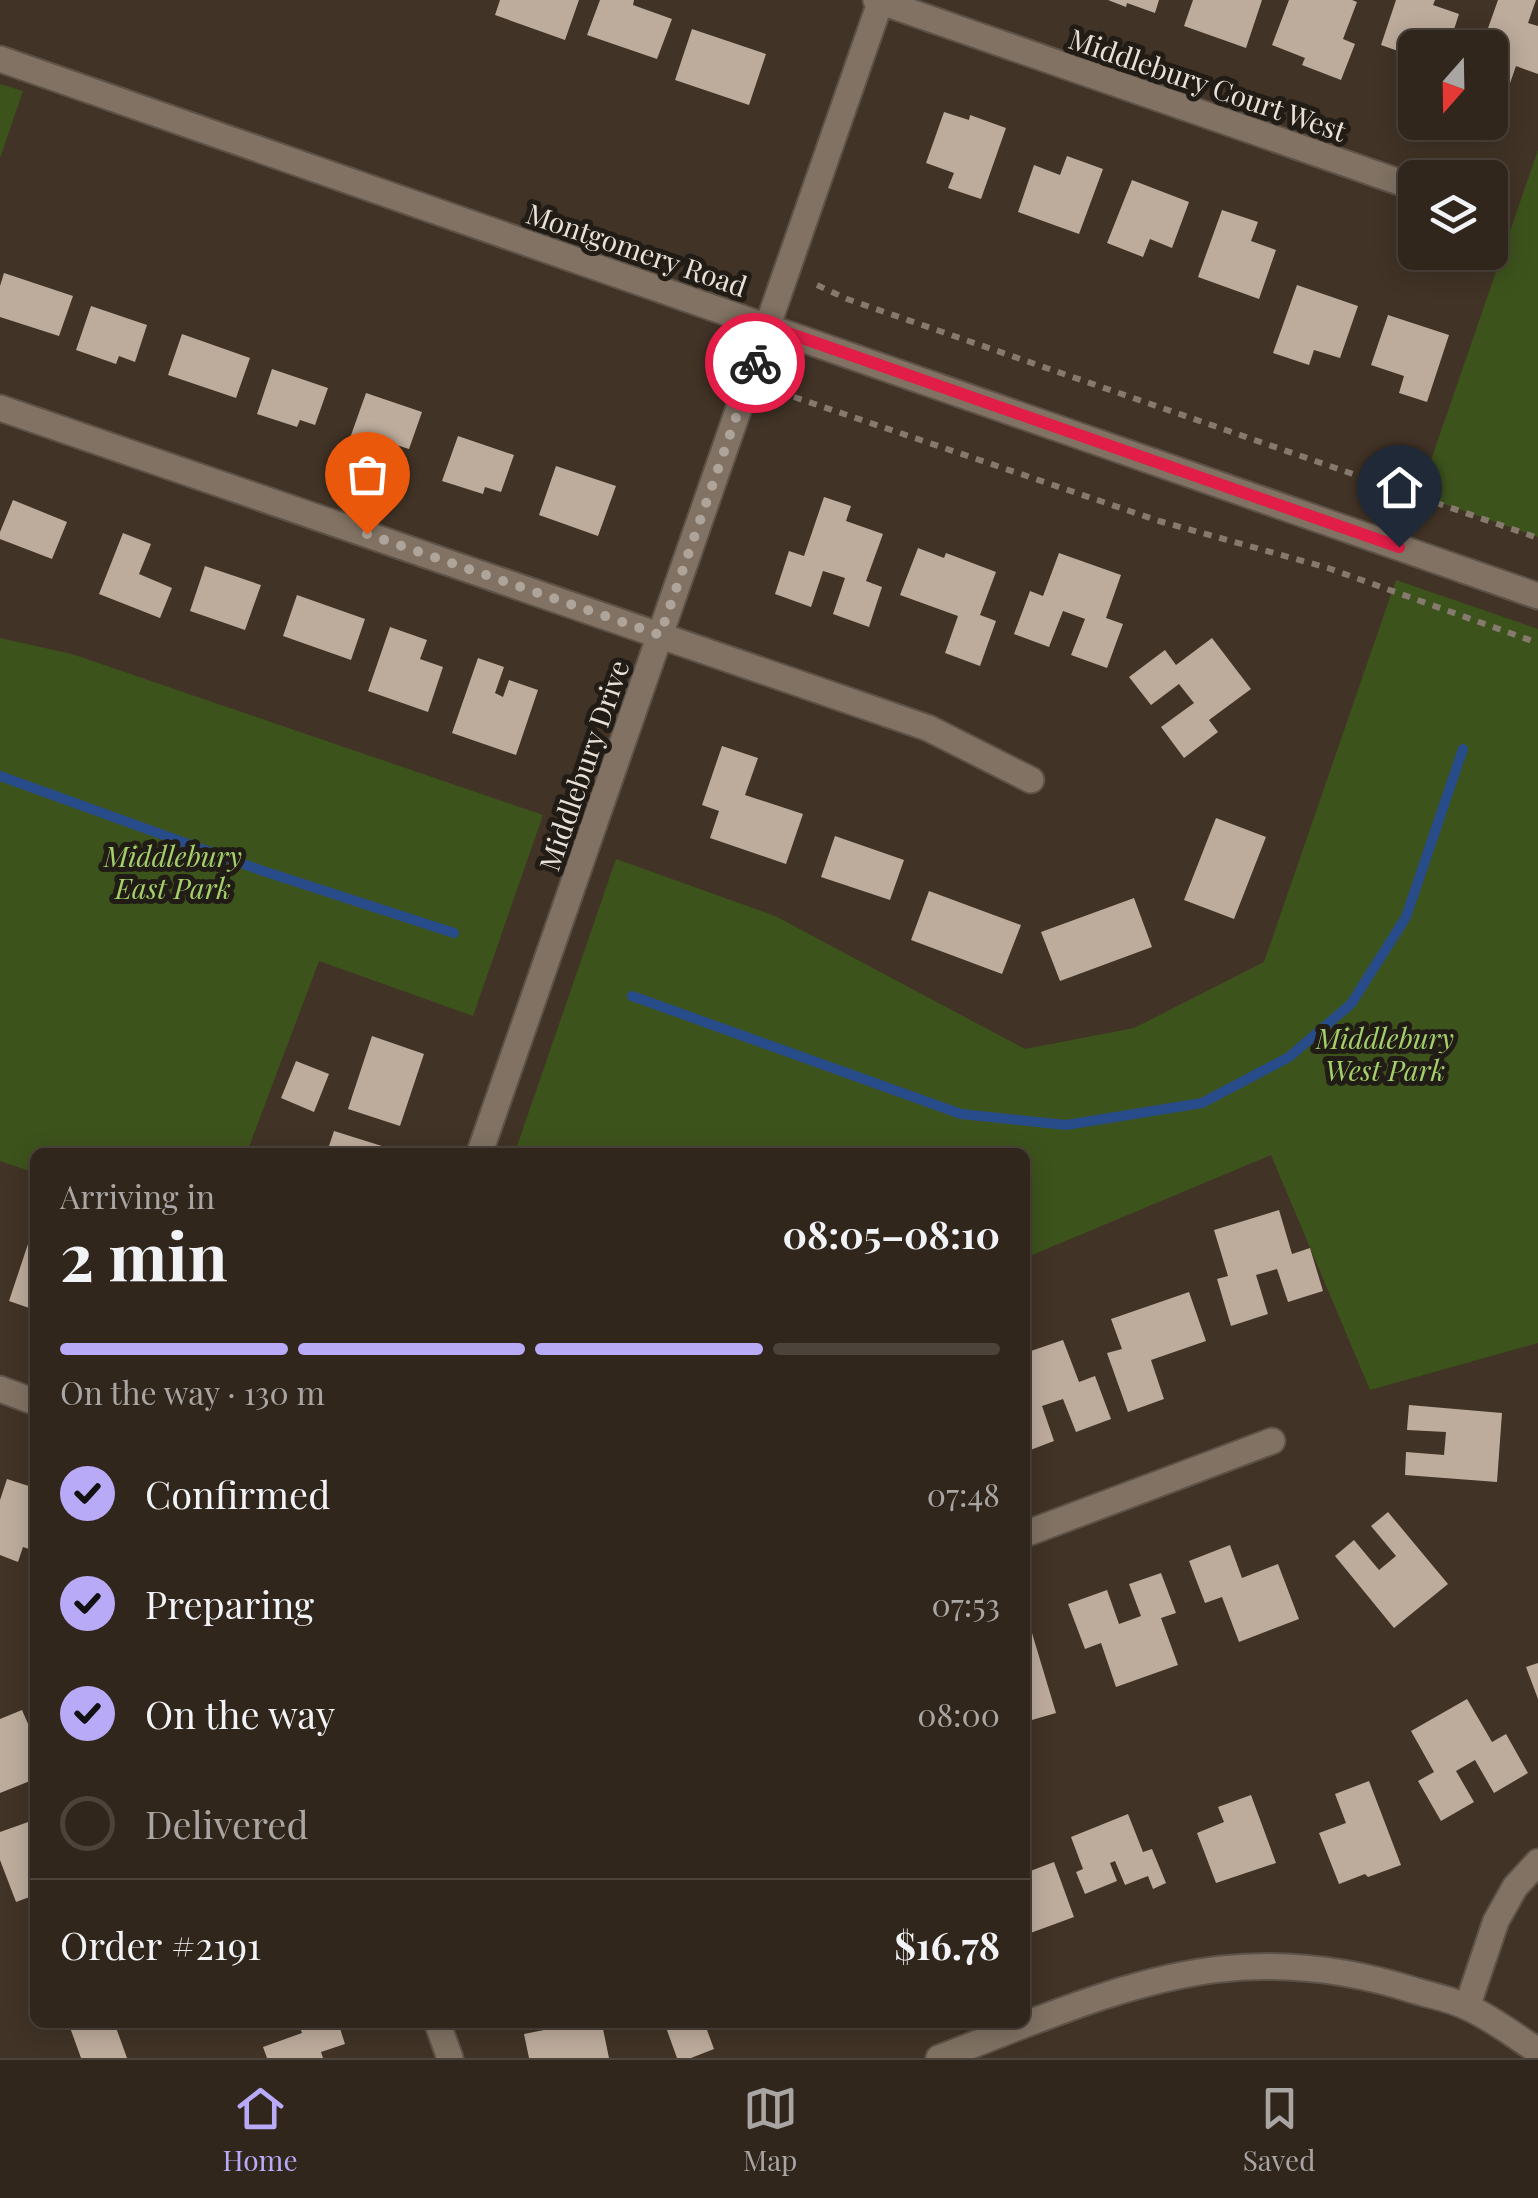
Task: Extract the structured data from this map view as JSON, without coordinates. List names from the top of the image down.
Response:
{
  "streets": {
    "street": ["Middlebury Court West", "Montgomery Road", "Middlebury Drive"]
  },
  "crossings": [
    ["Middlebury Court West", "Middlebury Drive"],
    ["Montgomery Road", "Middlebury Drive"]
  ],
  "parks": ["Middlebury East Park", "Middlebury West Park"],
  "north": "bottom",
  "page": {
    "heading": ["2 min", "Arriving in", "08:05–08:10"],
    "panel": ["Order #2191", "$16.78"],
    "bar": "On the way · 130 m",
    "list": [
      ["Confirmed", "07:48"],
      ["Preparing", "07:53"],
      ["On the way", "08:00"],
      "Delivered"
    ],
    "tabs": ["Home", "Map", "Saved"]
  }
}
